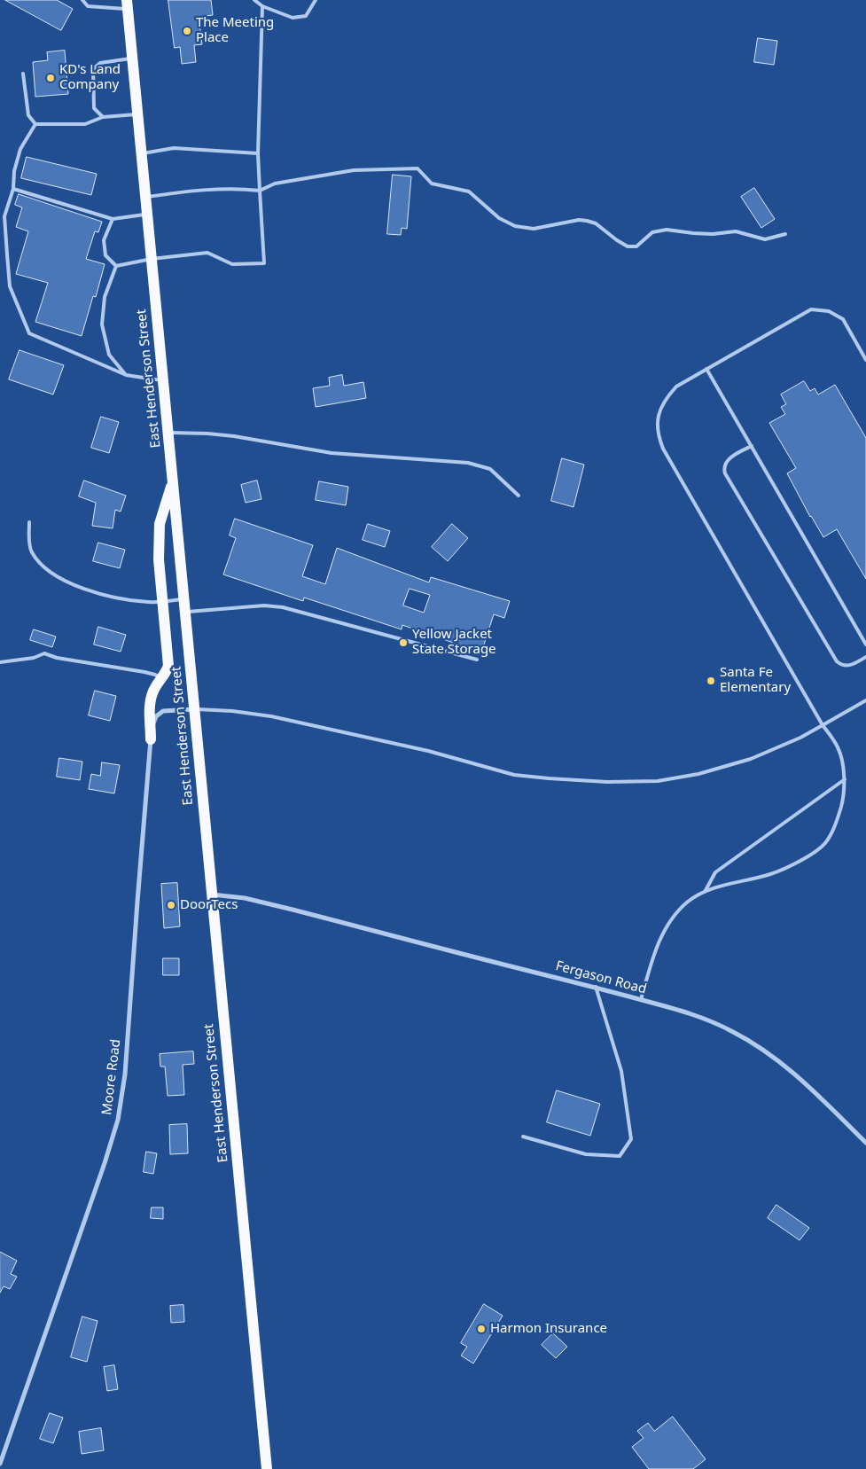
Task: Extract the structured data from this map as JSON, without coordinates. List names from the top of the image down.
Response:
{
  "streets": {
    "main road": ["East Henderson Street"],
    "street": ["Fergason Road", "Moore Road"]
  },
  "crossings": [
    ["East Henderson Street", "Fergason Road"],
    ["East Henderson Street", "Moore Road"]
  ],
  "places": [
    "The Meeting Place",
    "KD's Land Company",
    "Yellow Jacket State Storage",
    "Santa Fe Elementary",
    "DoorTecs",
    "Harmon Insurance"
  ]
}
